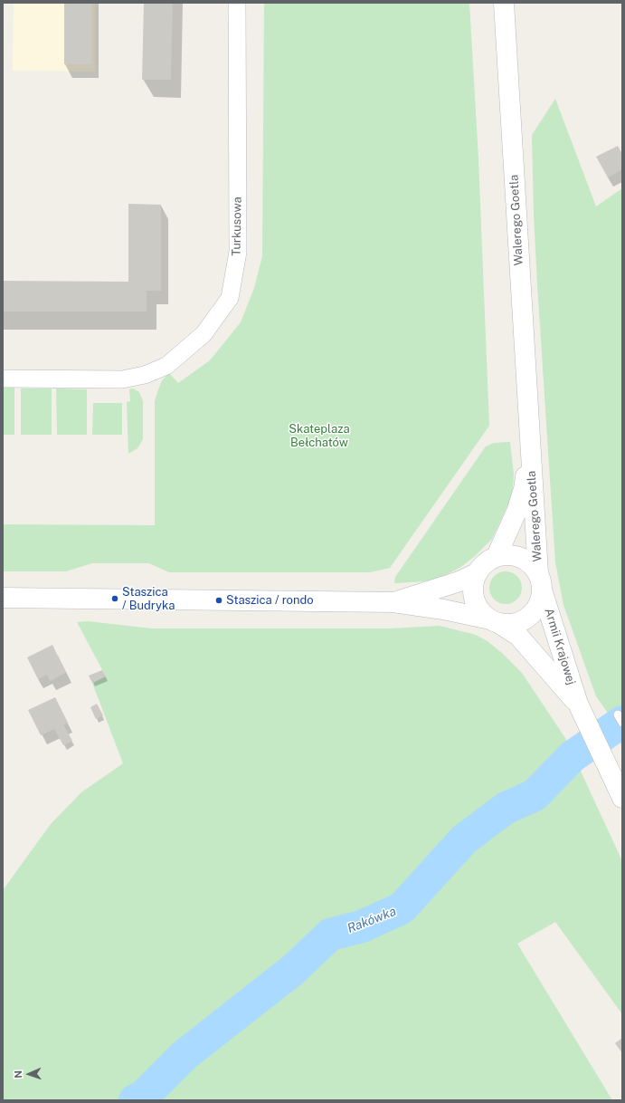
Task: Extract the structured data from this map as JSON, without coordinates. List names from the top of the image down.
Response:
{
  "streets": {
    "street": ["Walerego Goetla", "Turkusowa", "Armii Krajowej"]
  },
  "crossings": [
    ["Walerego Goetla", "Armii Krajowej"]
  ],
  "water": ["Rakówka"],
  "parks": ["Skateplaza Bełchatów"],
  "places": ["Staszica / Budryka", "Staszica / rondo"],
  "north": "left"
}
